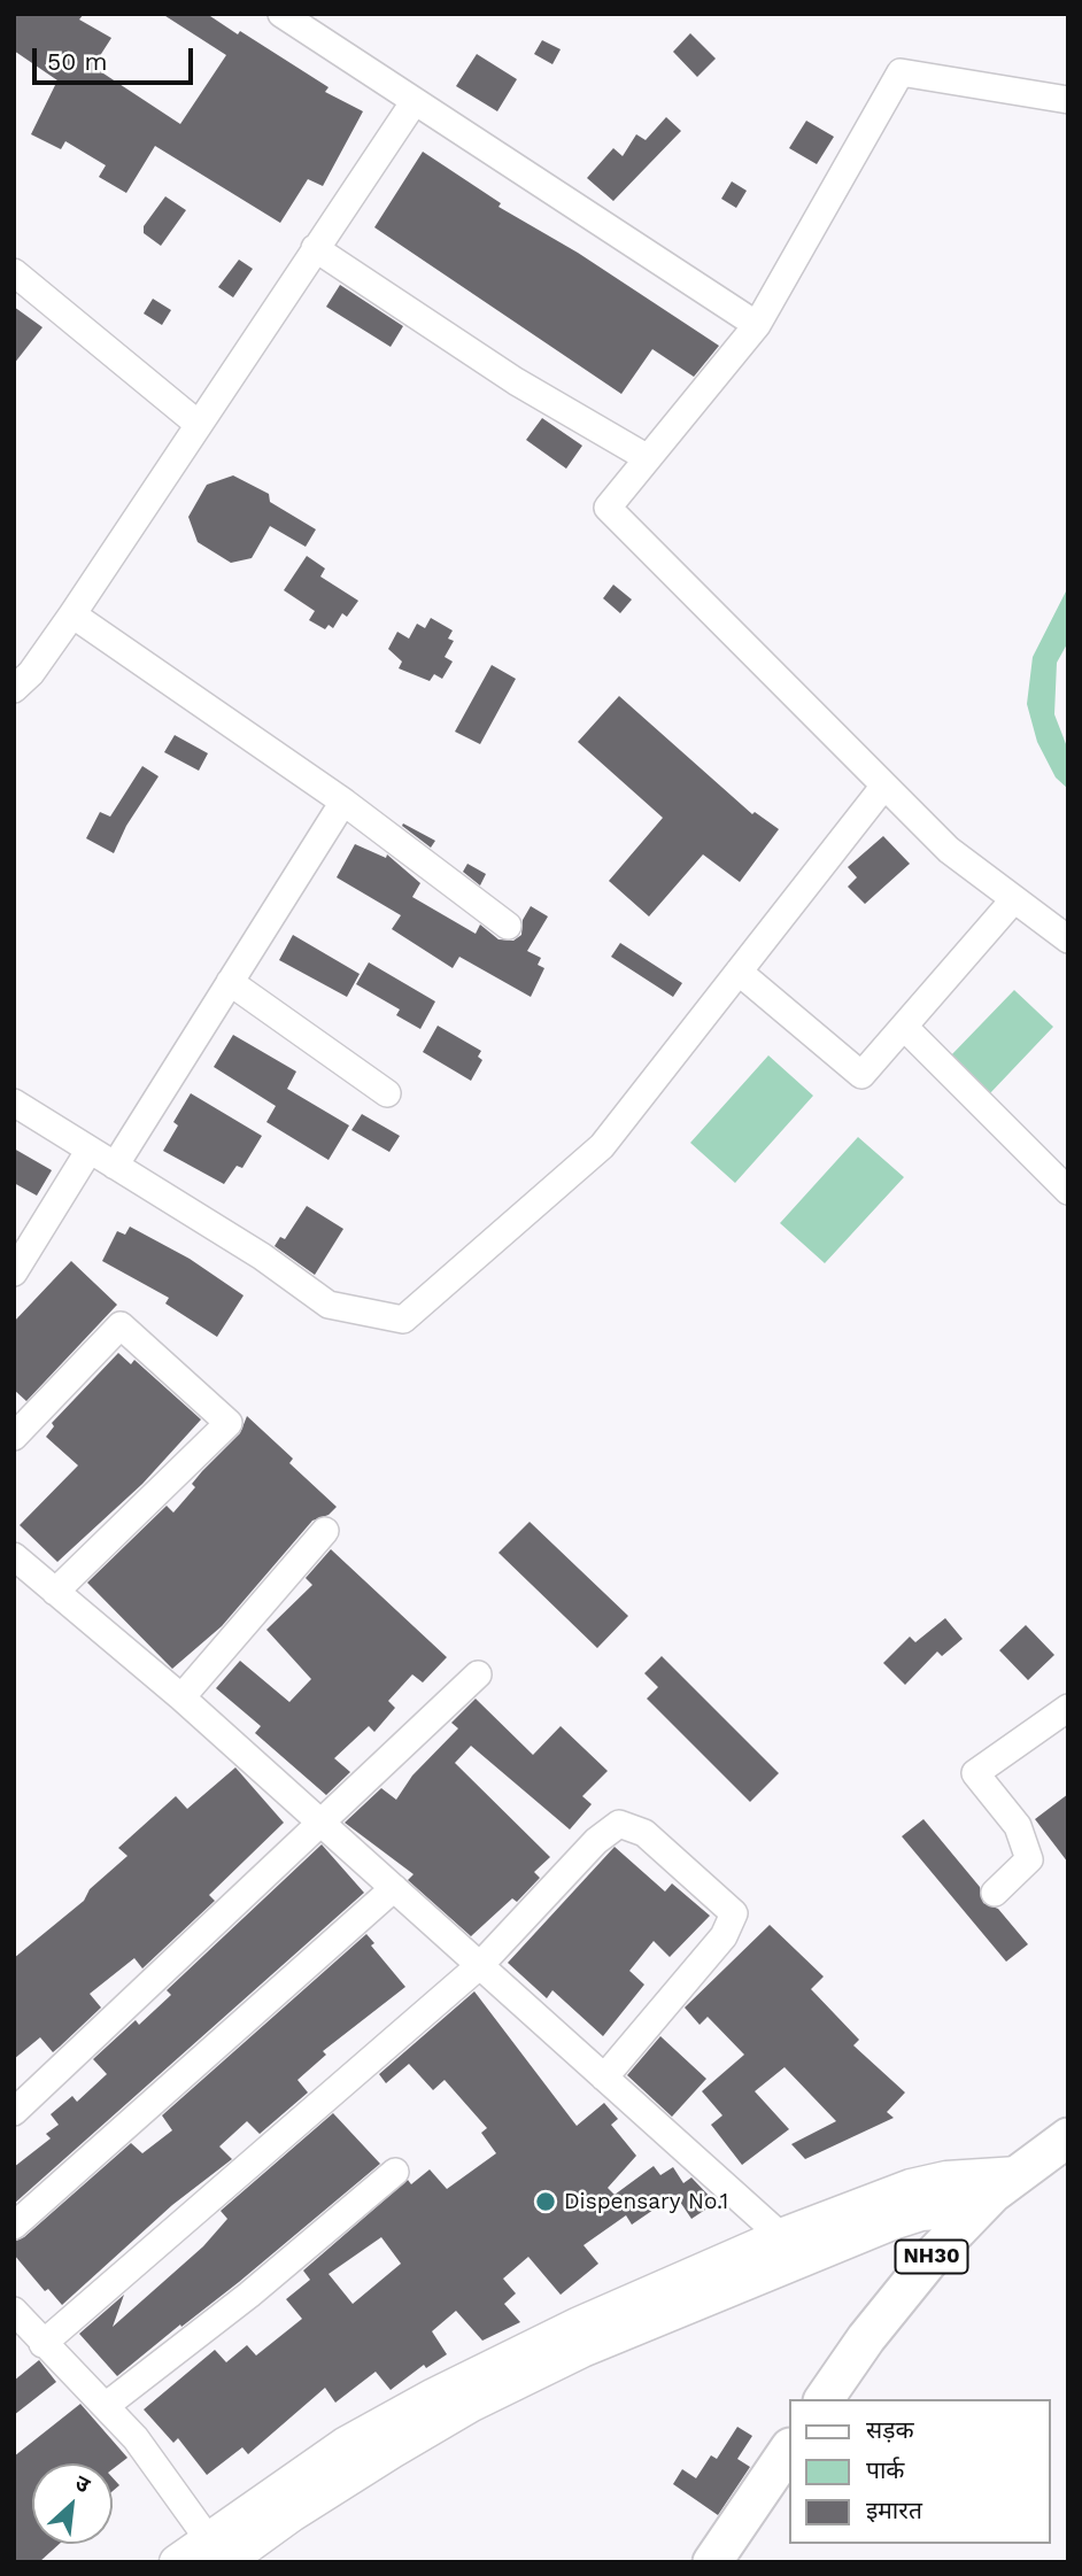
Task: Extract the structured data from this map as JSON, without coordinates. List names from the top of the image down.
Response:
{
  "streets": {
    "highway": ["NH30"]
  },
  "places": ["Dispensary No.1"],
  "legend": ["सड़क", "पार्क", "इमारत"],
  "scale_bar": "50 m",
  "north": "top right"
}
